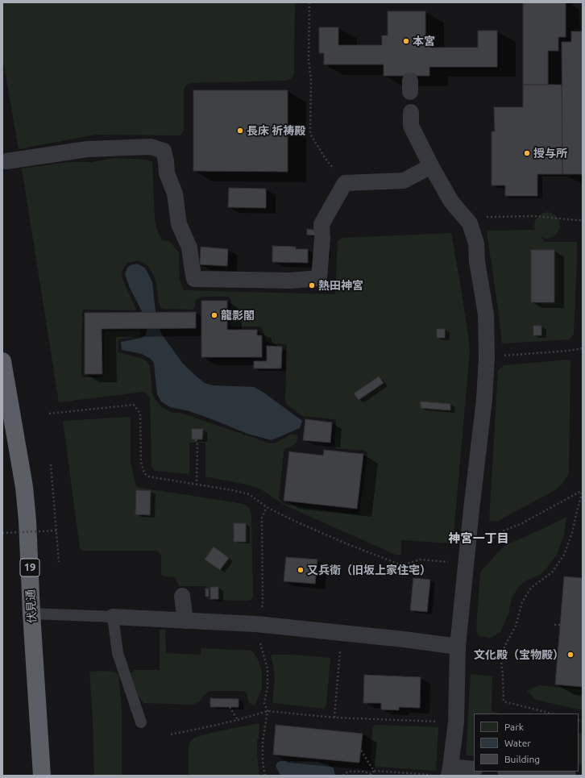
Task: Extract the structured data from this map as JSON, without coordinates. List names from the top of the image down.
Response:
{
  "streets": {
    "highway": ["19", "伏見通"]
  },
  "districts": ["神宮一丁目"],
  "places": [
    "本宮",
    "長床 祈祷殿",
    "授与所",
    "熱田神宮",
    "龍影閣",
    "又兵衛（旧坂上家住宅）",
    "文化殿（宝物殿）"
  ],
  "legend": ["Park", "Water", "Building"]
}
